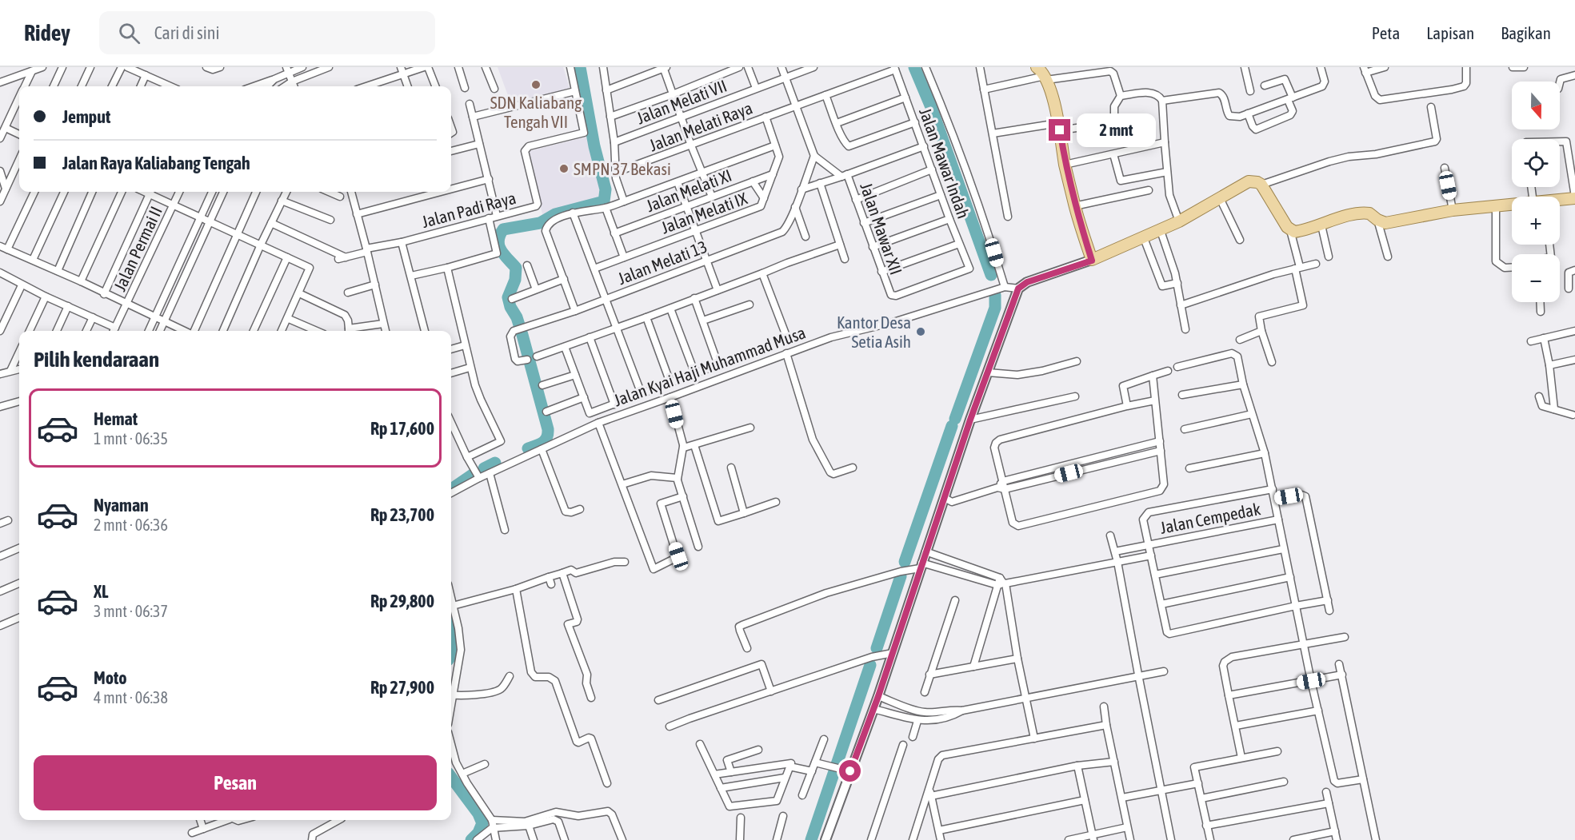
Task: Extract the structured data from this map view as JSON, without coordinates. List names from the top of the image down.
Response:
{
  "streets": {
    "street": [
      "Jalan Melati VII",
      "Jalan Melati Raya",
      "Jalan Mawar Indah",
      "Jalan Melati XI",
      "Jalan Padi Raya",
      "Jalan Melati IX",
      "Jalan Mawar XII",
      "Jalan Permai II",
      "Jalan Melati 13",
      "Jalan Kyai Haji Muhammad Musa",
      "Jalan Cempedak"
    ]
  },
  "crossings": [
    ["Jalan Melati Raya", "Jalan Mawar Indah"],
    ["Jalan Melati Raya", "Jalan Melati IX"],
    ["Jalan Mawar Indah", "Jalan Mawar XII"],
    ["Jalan Melati XI", "Jalan Melati IX"]
  ],
  "places": ["SDN Kaliabang Tengah VII", "SMPN 37 Bekasi", "Kantor Desa Setia Asih"],
  "north": "bottom",
  "page": {
    "header": "Ridey",
    "search": "Cari di sini",
    "nav": ["Peta", "Lapisan", "Bagikan"],
    "map_buttons": ["+", "−"],
    "banner": ["Jemput", "Jalan Raya Kaliabang Tengah"],
    "bubble": "2 mnt",
    "heading": "Pilih kendaraan",
    "list": [
      {
        "name": "Hemat",
        "note": "1 mnt · 06:35",
        "value": "Rp 17,600"
      },
      {
        "name": "Nyaman",
        "note": "2 mnt · 06:36",
        "value": "Rp 23,700"
      },
      {
        "name": "XL",
        "note": "3 mnt · 06:37",
        "value": "Rp 29,800"
      },
      {
        "name": "Moto",
        "note": "4 mnt · 06:38",
        "value": "Rp 27,900"
      }
    ],
    "buttons": "Pesan"
  }
}
